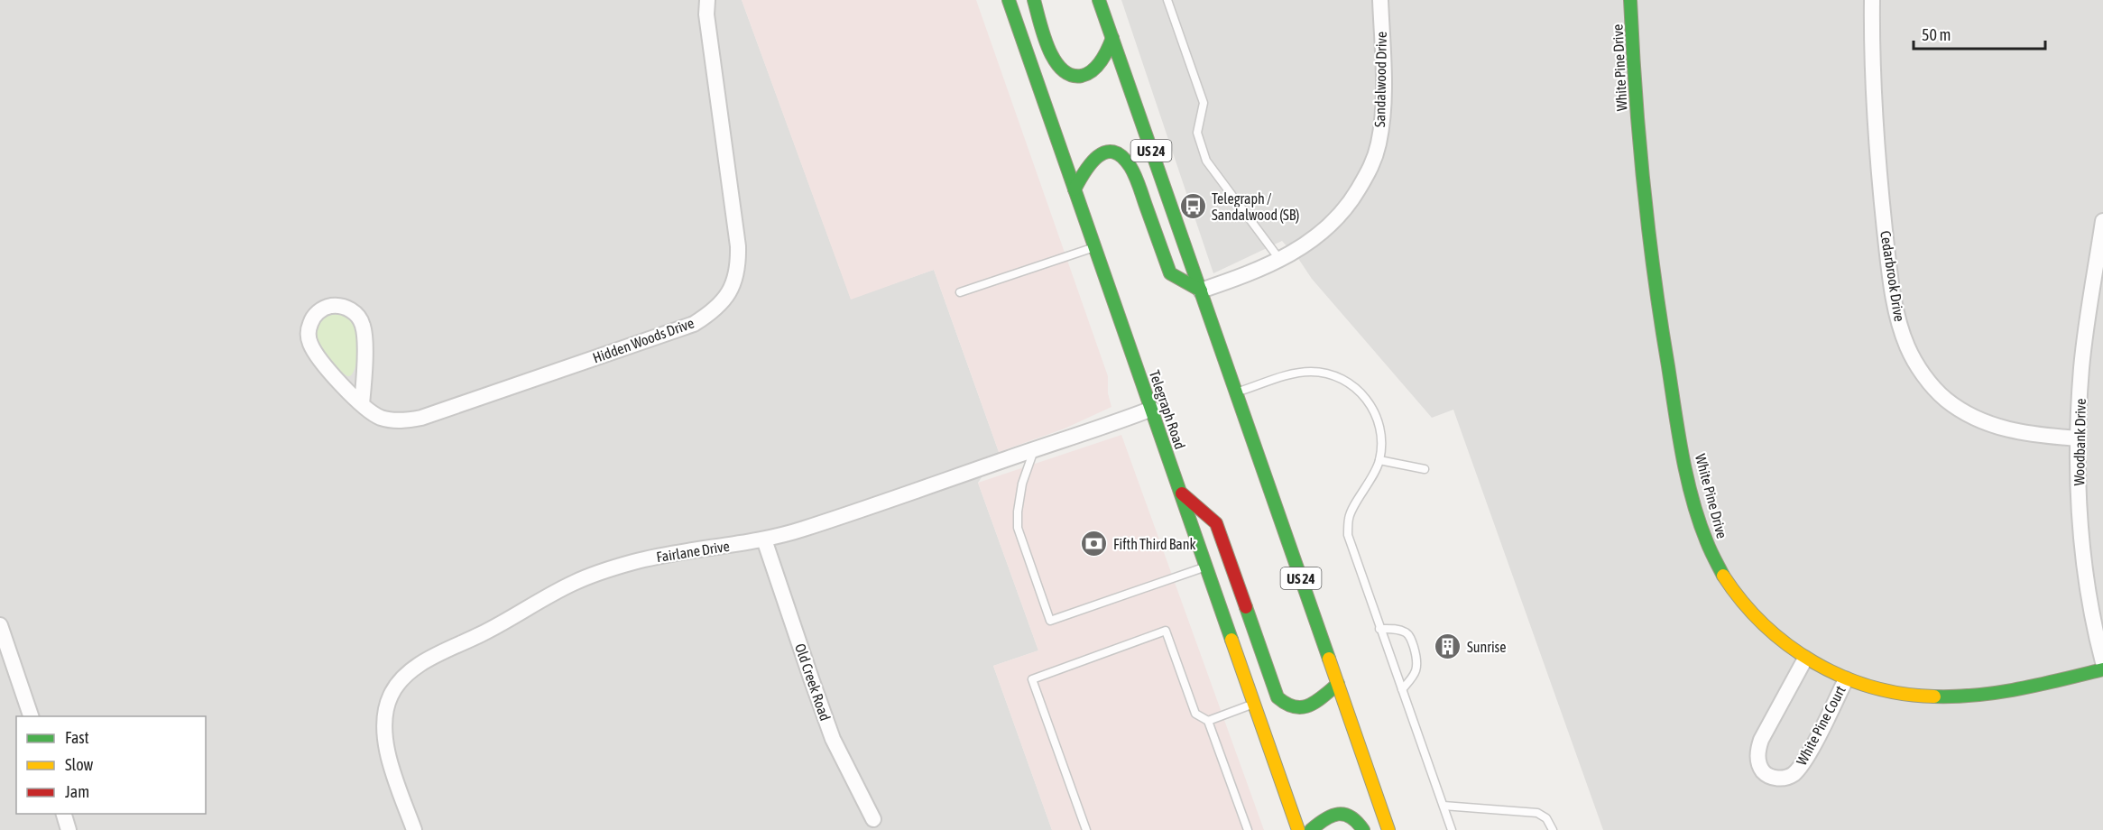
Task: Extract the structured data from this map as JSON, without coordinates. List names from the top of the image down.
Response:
{
  "streets": {
    "main road": ["White Pine Drive", "US 24", "Telegraph Road"],
    "street": [
      "Sandalwood Drive",
      "Cedarbrook Drive",
      "Hidden Woods Drive",
      "Woodbank Drive",
      "Fairlane Drive",
      "Old Creek Road",
      "White Pine Court"
    ]
  },
  "crossings": [
    ["White Pine Drive", "White Pine Court"],
    ["Sandalwood Drive", "US 24"],
    ["Cedarbrook Drive", "Woodbank Drive"],
    ["Telegraph Road", "Fairlane Drive"],
    ["Fairlane Drive", "Old Creek Road"]
  ],
  "places": {
    "bus stop": ["Telegraph / Sandalwood (SB)"],
    "bank": ["Fifth Third Bank"],
    "building": ["Sunrise"]
  },
  "legend": ["Fast", "Slow", "Jam"],
  "scale_bar": "50 m"
}
